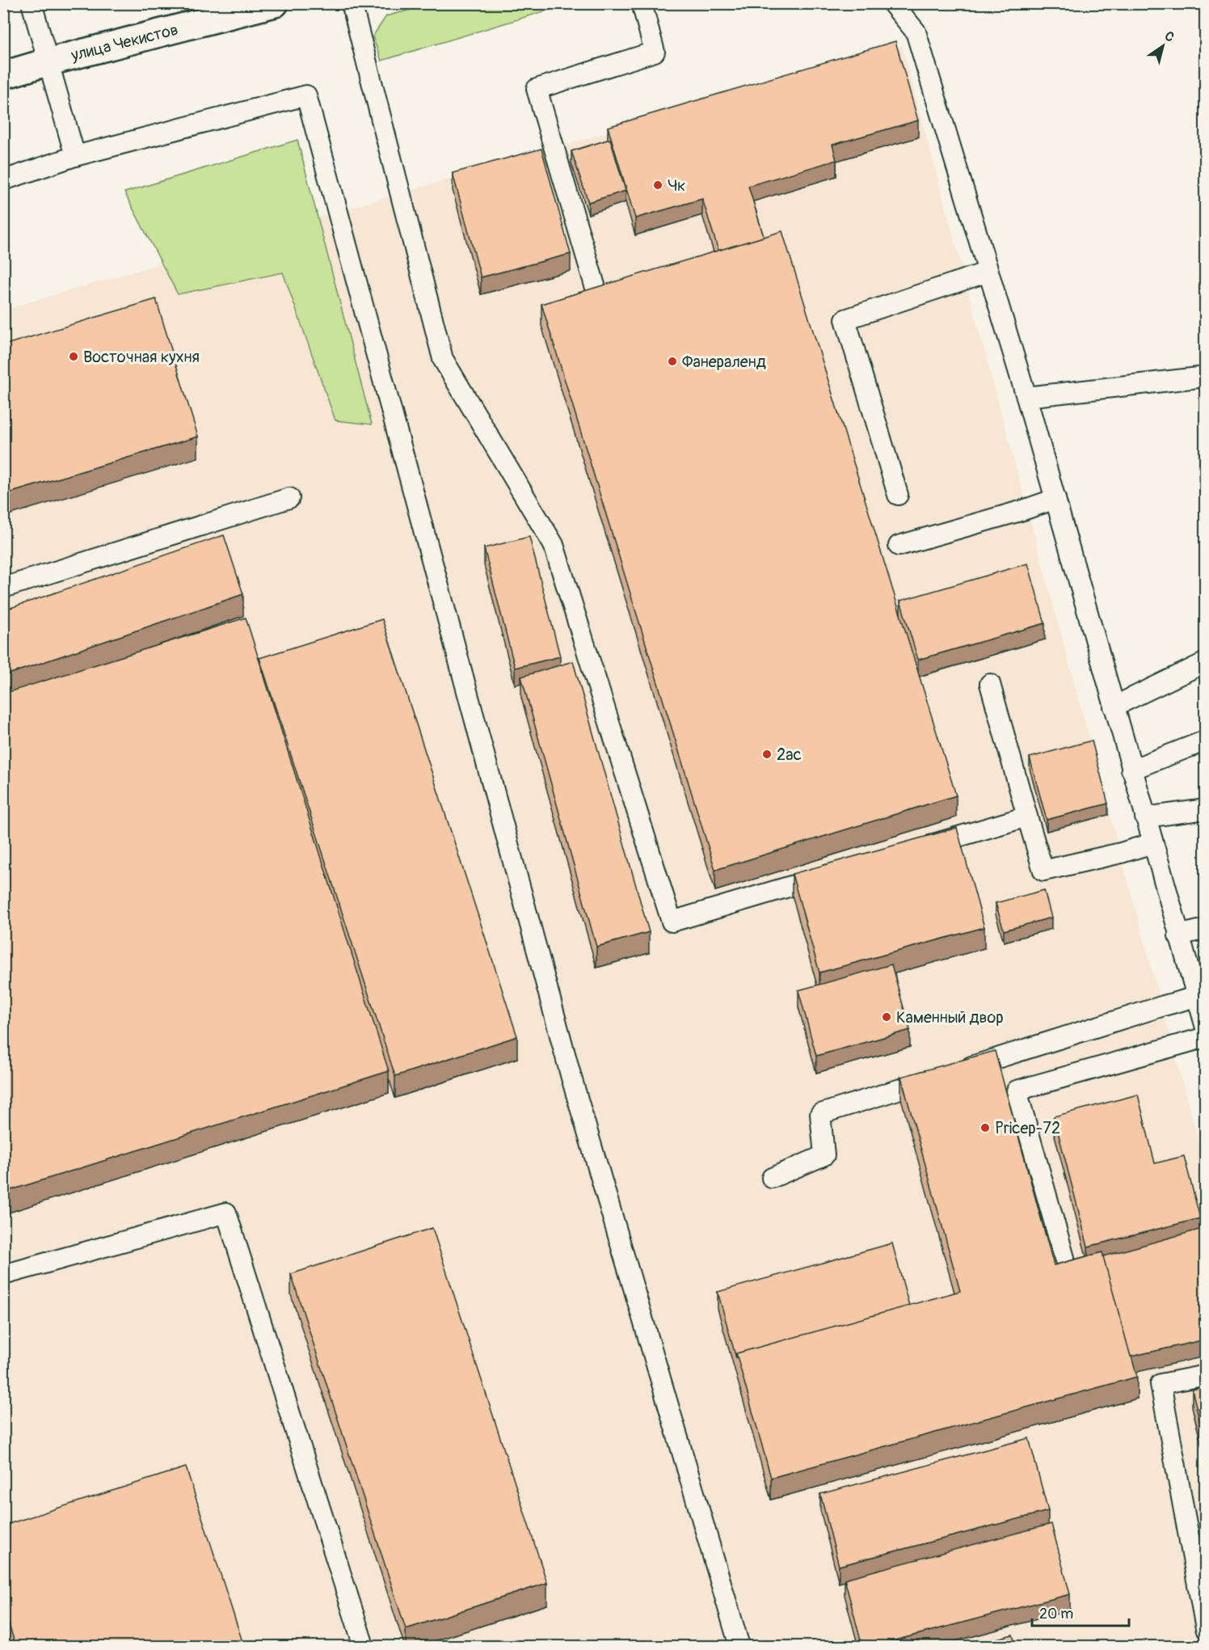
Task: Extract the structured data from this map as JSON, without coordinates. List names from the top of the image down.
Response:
{
  "streets": {
    "main road": ["улица Чекистов"]
  },
  "places": [
    "Чк",
    "Восточная кухня",
    "Фанераленд",
    "2ас",
    "Каменный двор",
    "Pricep-72"
  ],
  "scale_bar": "20 m",
  "north": "top right"
}
